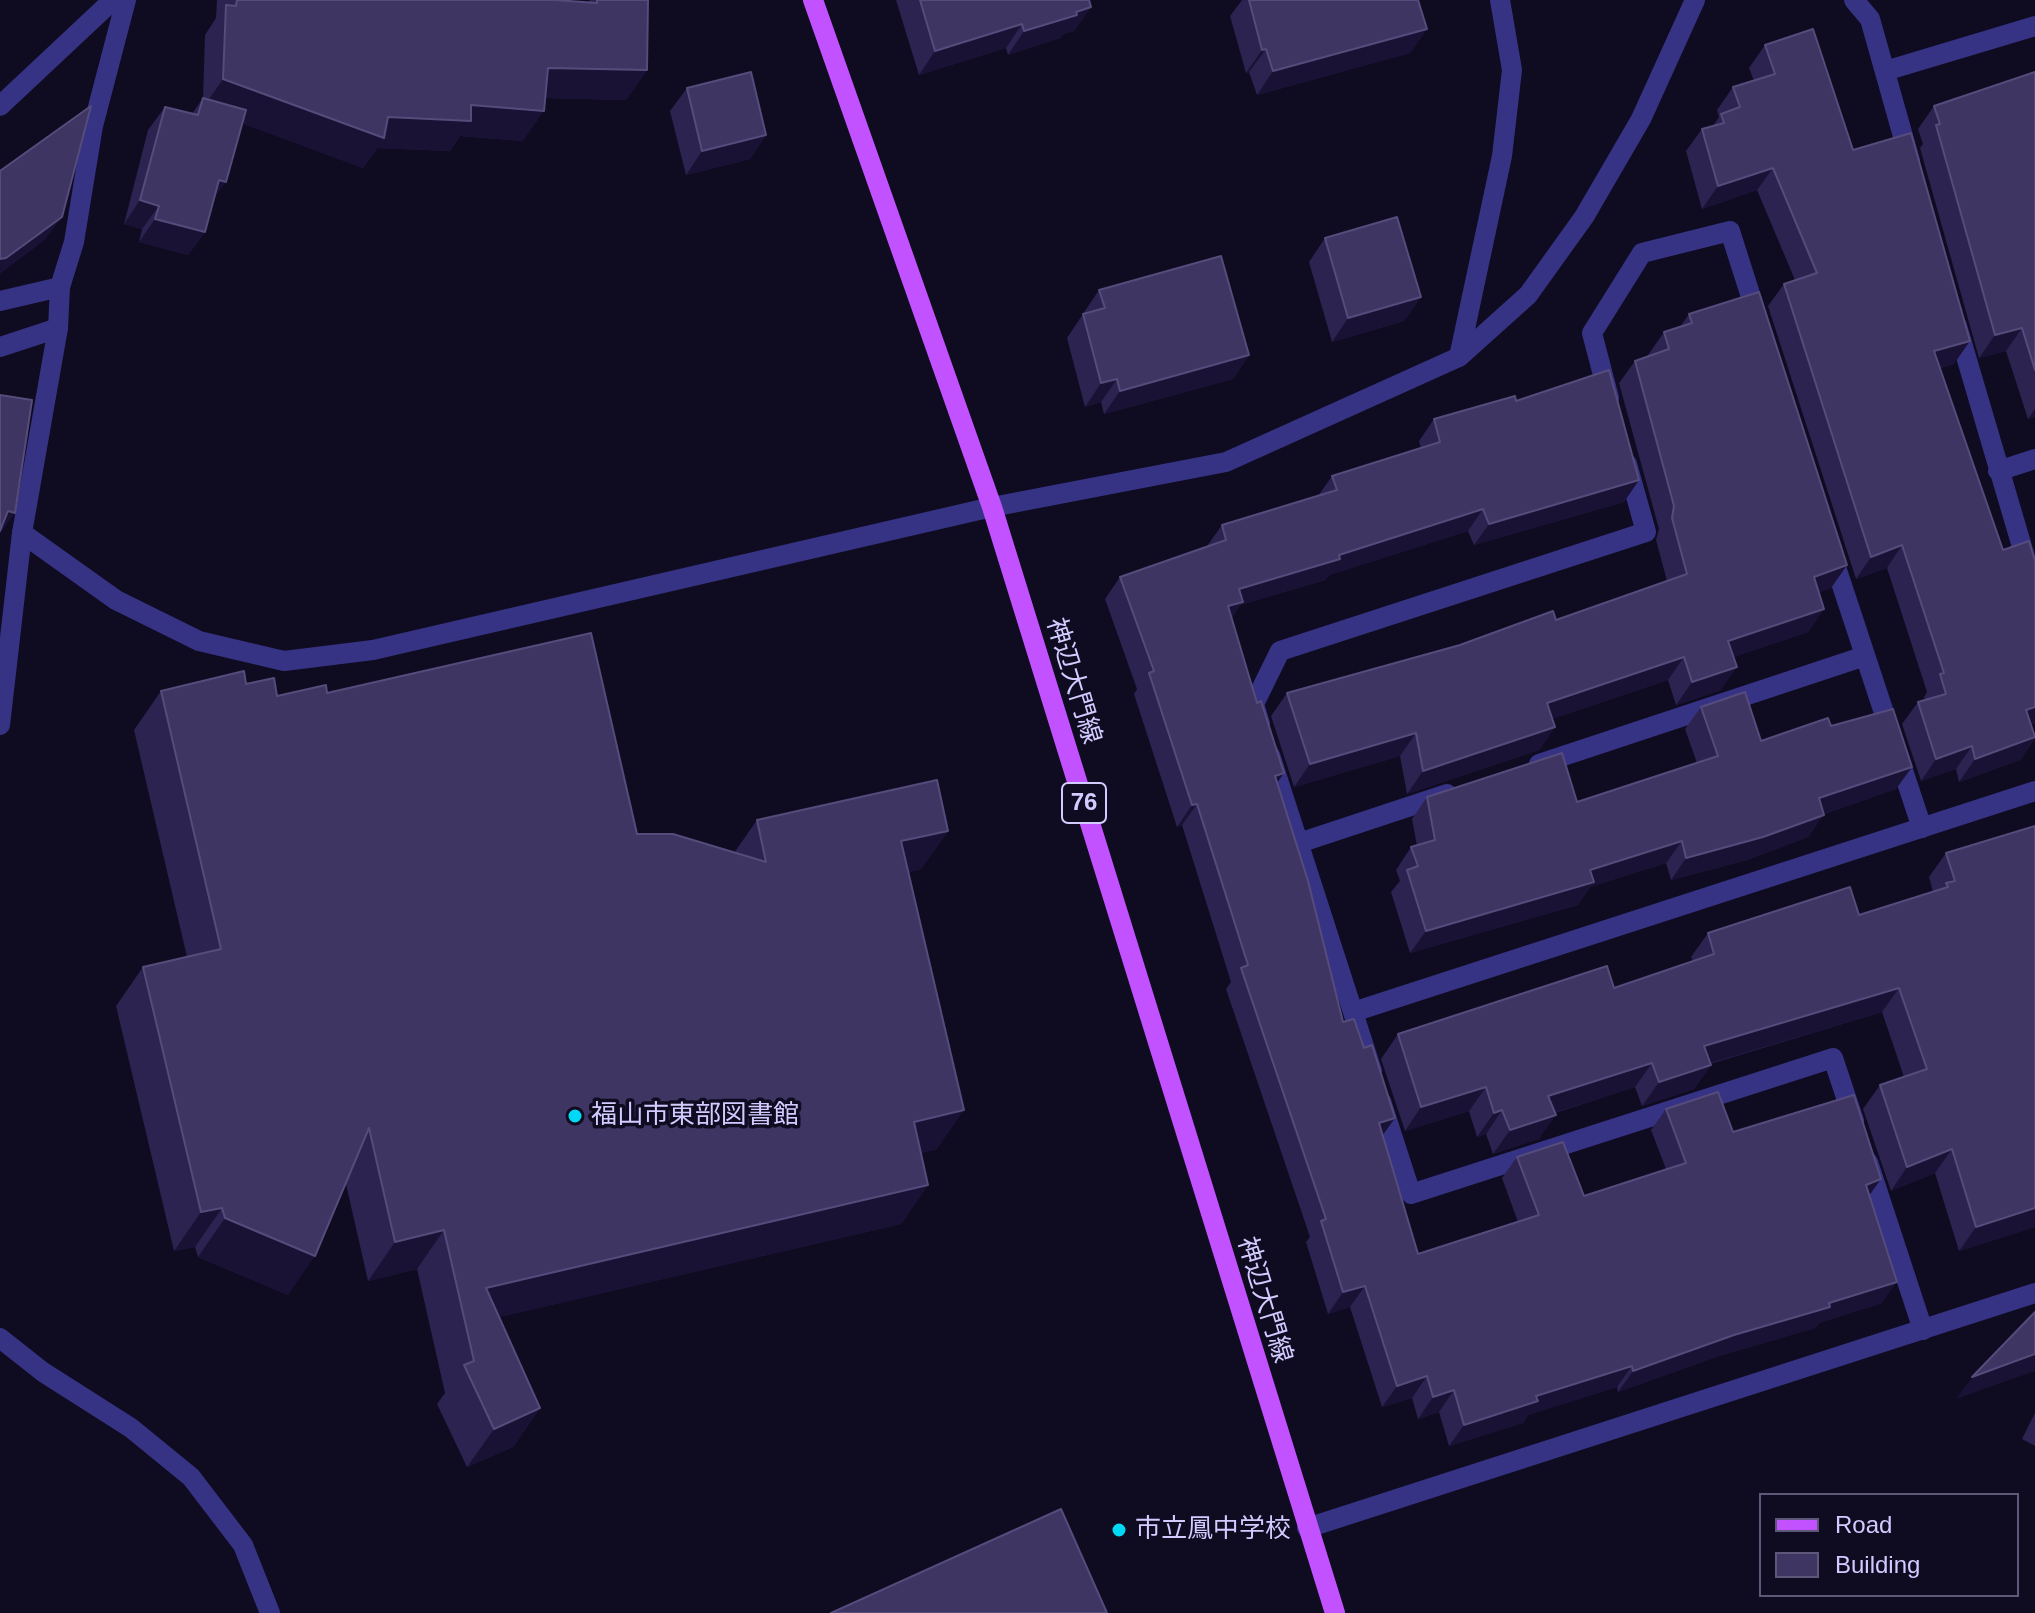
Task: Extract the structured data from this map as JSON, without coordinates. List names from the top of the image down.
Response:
{
  "streets": {
    "main road": ["神辺大門線", "76"]
  },
  "places": ["福山市東部図書館", "市立鳳中学校"],
  "legend": ["Road", "Building"]
}
